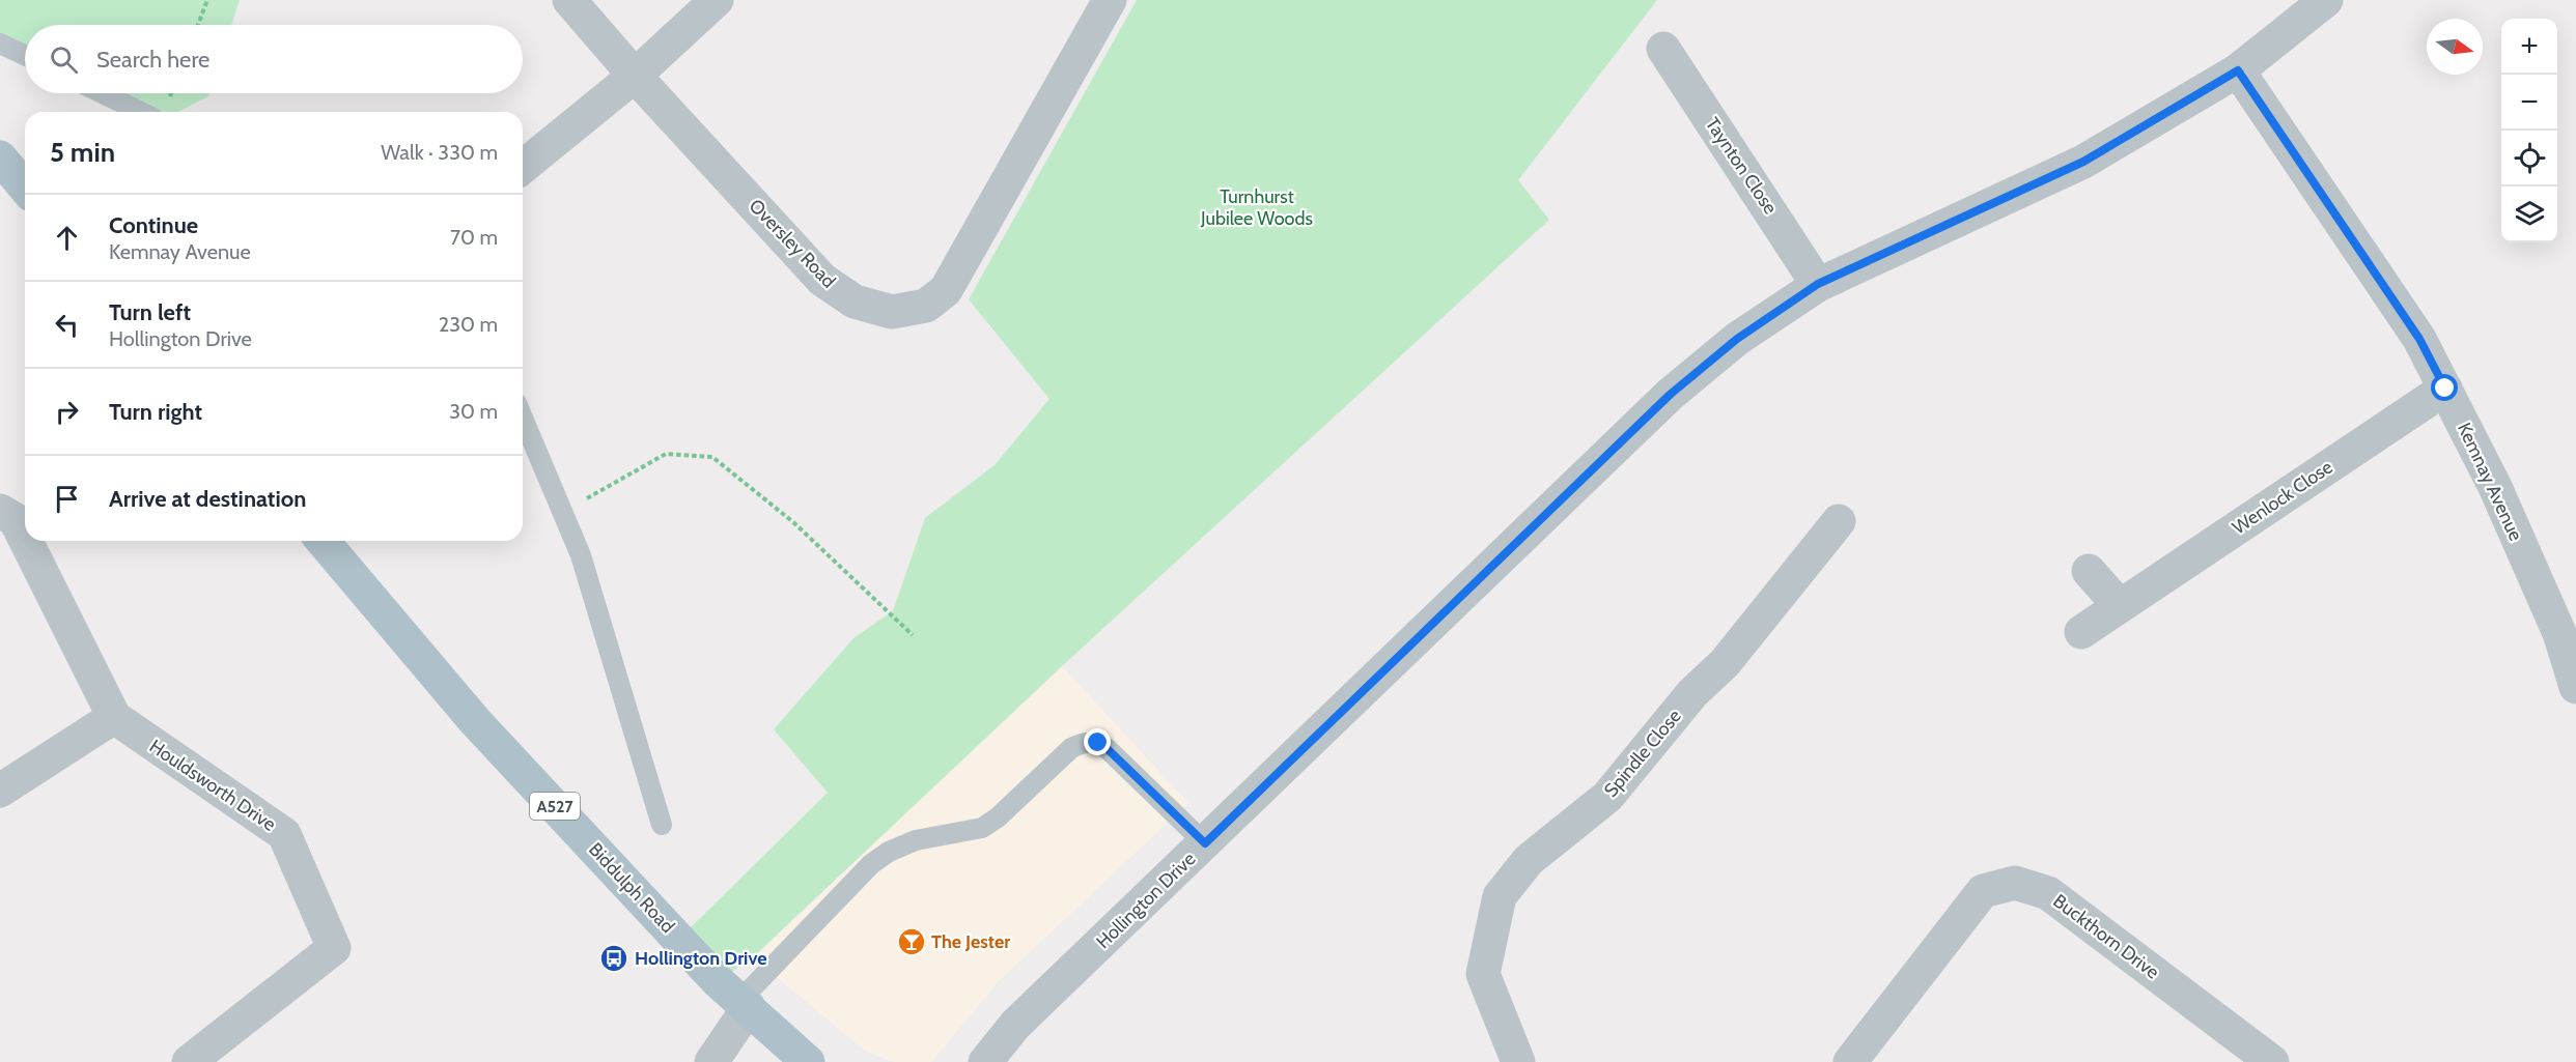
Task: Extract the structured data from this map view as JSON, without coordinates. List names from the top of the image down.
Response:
{
  "streets": {
    "main road": ["A527", "Biddulph Road"],
    "street": [
      "Taynton Close",
      "Oversley Road",
      "Kemnay Avenue",
      "Wenlock Close",
      "Spindle Close",
      "Houldsworth Drive",
      "Hollington Drive",
      "Buckthorn Drive"
    ]
  },
  "crossings": [
    ["Taynton Close", "Hollington Drive"],
    ["Kemnay Avenue", "Wenlock Close"],
    ["Kemnay Avenue", "Hollington Drive"]
  ],
  "parks": ["Turnhurst Jubilee Woods"],
  "places": {
    "bar": ["The Jester"],
    "bus stop": ["Hollington Drive"]
  },
  "north": "right",
  "page": {
    "map_buttons": ["+", "−"],
    "search": "Search here",
    "heading": ["5 min", "Walk · 330 m"],
    "list": [
      ["Continue", "Kemnay Avenue", "70 m"],
      ["Turn left", "Hollington Drive", "230 m"],
      ["Turn right", "30 m"],
      "Arrive at destination"
    ]
  }
}
